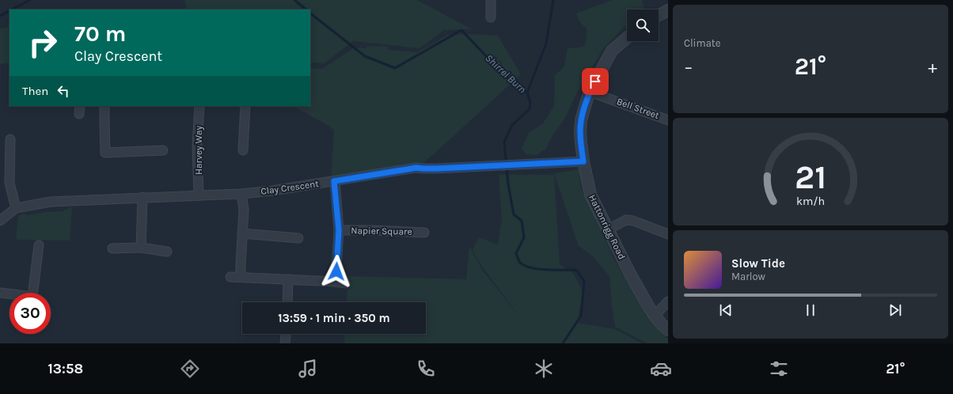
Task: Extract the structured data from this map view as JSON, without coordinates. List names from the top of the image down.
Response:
{
  "streets": {
    "street": [
      "Bell Street",
      "Harvey Way",
      "Clay Crescent",
      "Hattonrigg Road",
      "Napier Square"
    ]
  },
  "crossings": [
    ["Bell Street", "Hattonrigg Road"],
    ["Harvey Way", "Clay Crescent"],
    ["Clay Crescent", "Hattonrigg Road"],
    ["Clay Crescent", "Napier Square"]
  ],
  "water": ["Shirrel Burn"],
  "page": {
    "tile": "Climate",
    "turn": ["70 m", "Clay Crescent"],
    "heat": ["−", "21°", "+"],
    "then": "Then",
    "song": ["Slow Tide", "Marlow"],
    "limit": "30",
    "trip": "13:59 · 1 min · 350 m",
    "tabs": ["13:58", "21°"],
    "gauge": ["21", "km/h"]
  }
}
